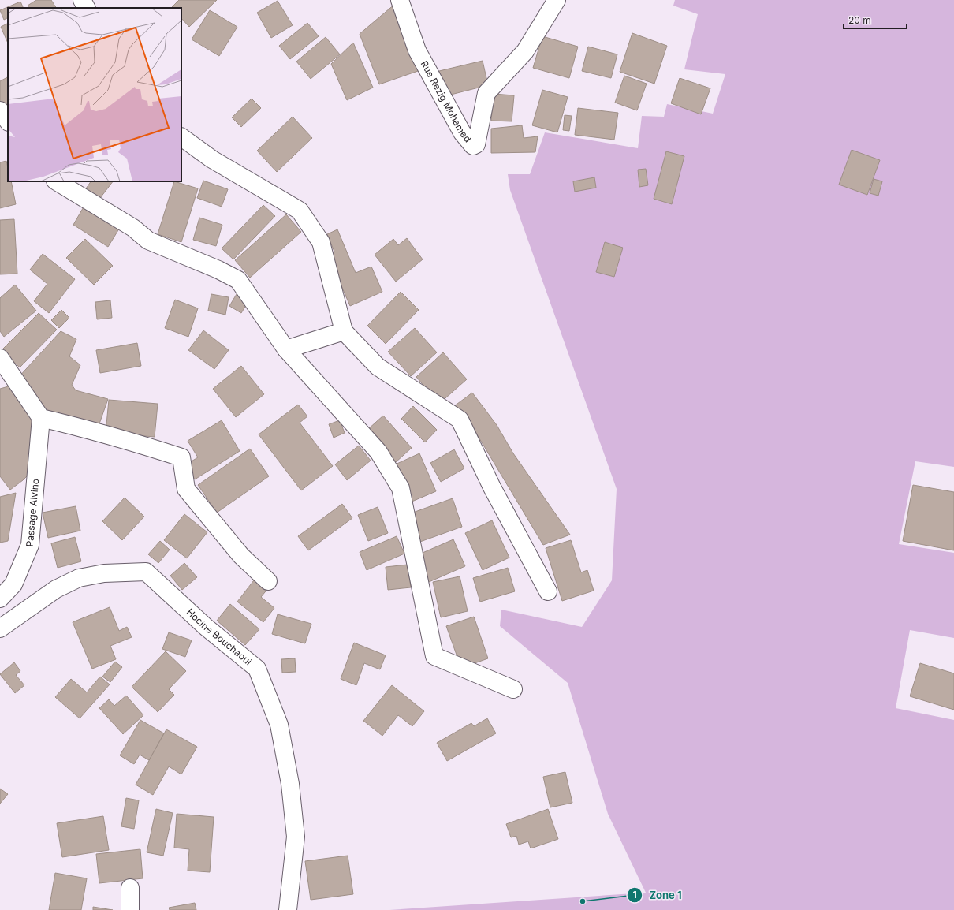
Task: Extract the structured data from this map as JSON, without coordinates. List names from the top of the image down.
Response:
{
  "streets": {
    "street": ["Rue Rezig Mohamed", "Passage Alvino", "Hocine Bouchaoui"]
  },
  "places": ["Zone 1"],
  "scale_bar": "20 m"
}
